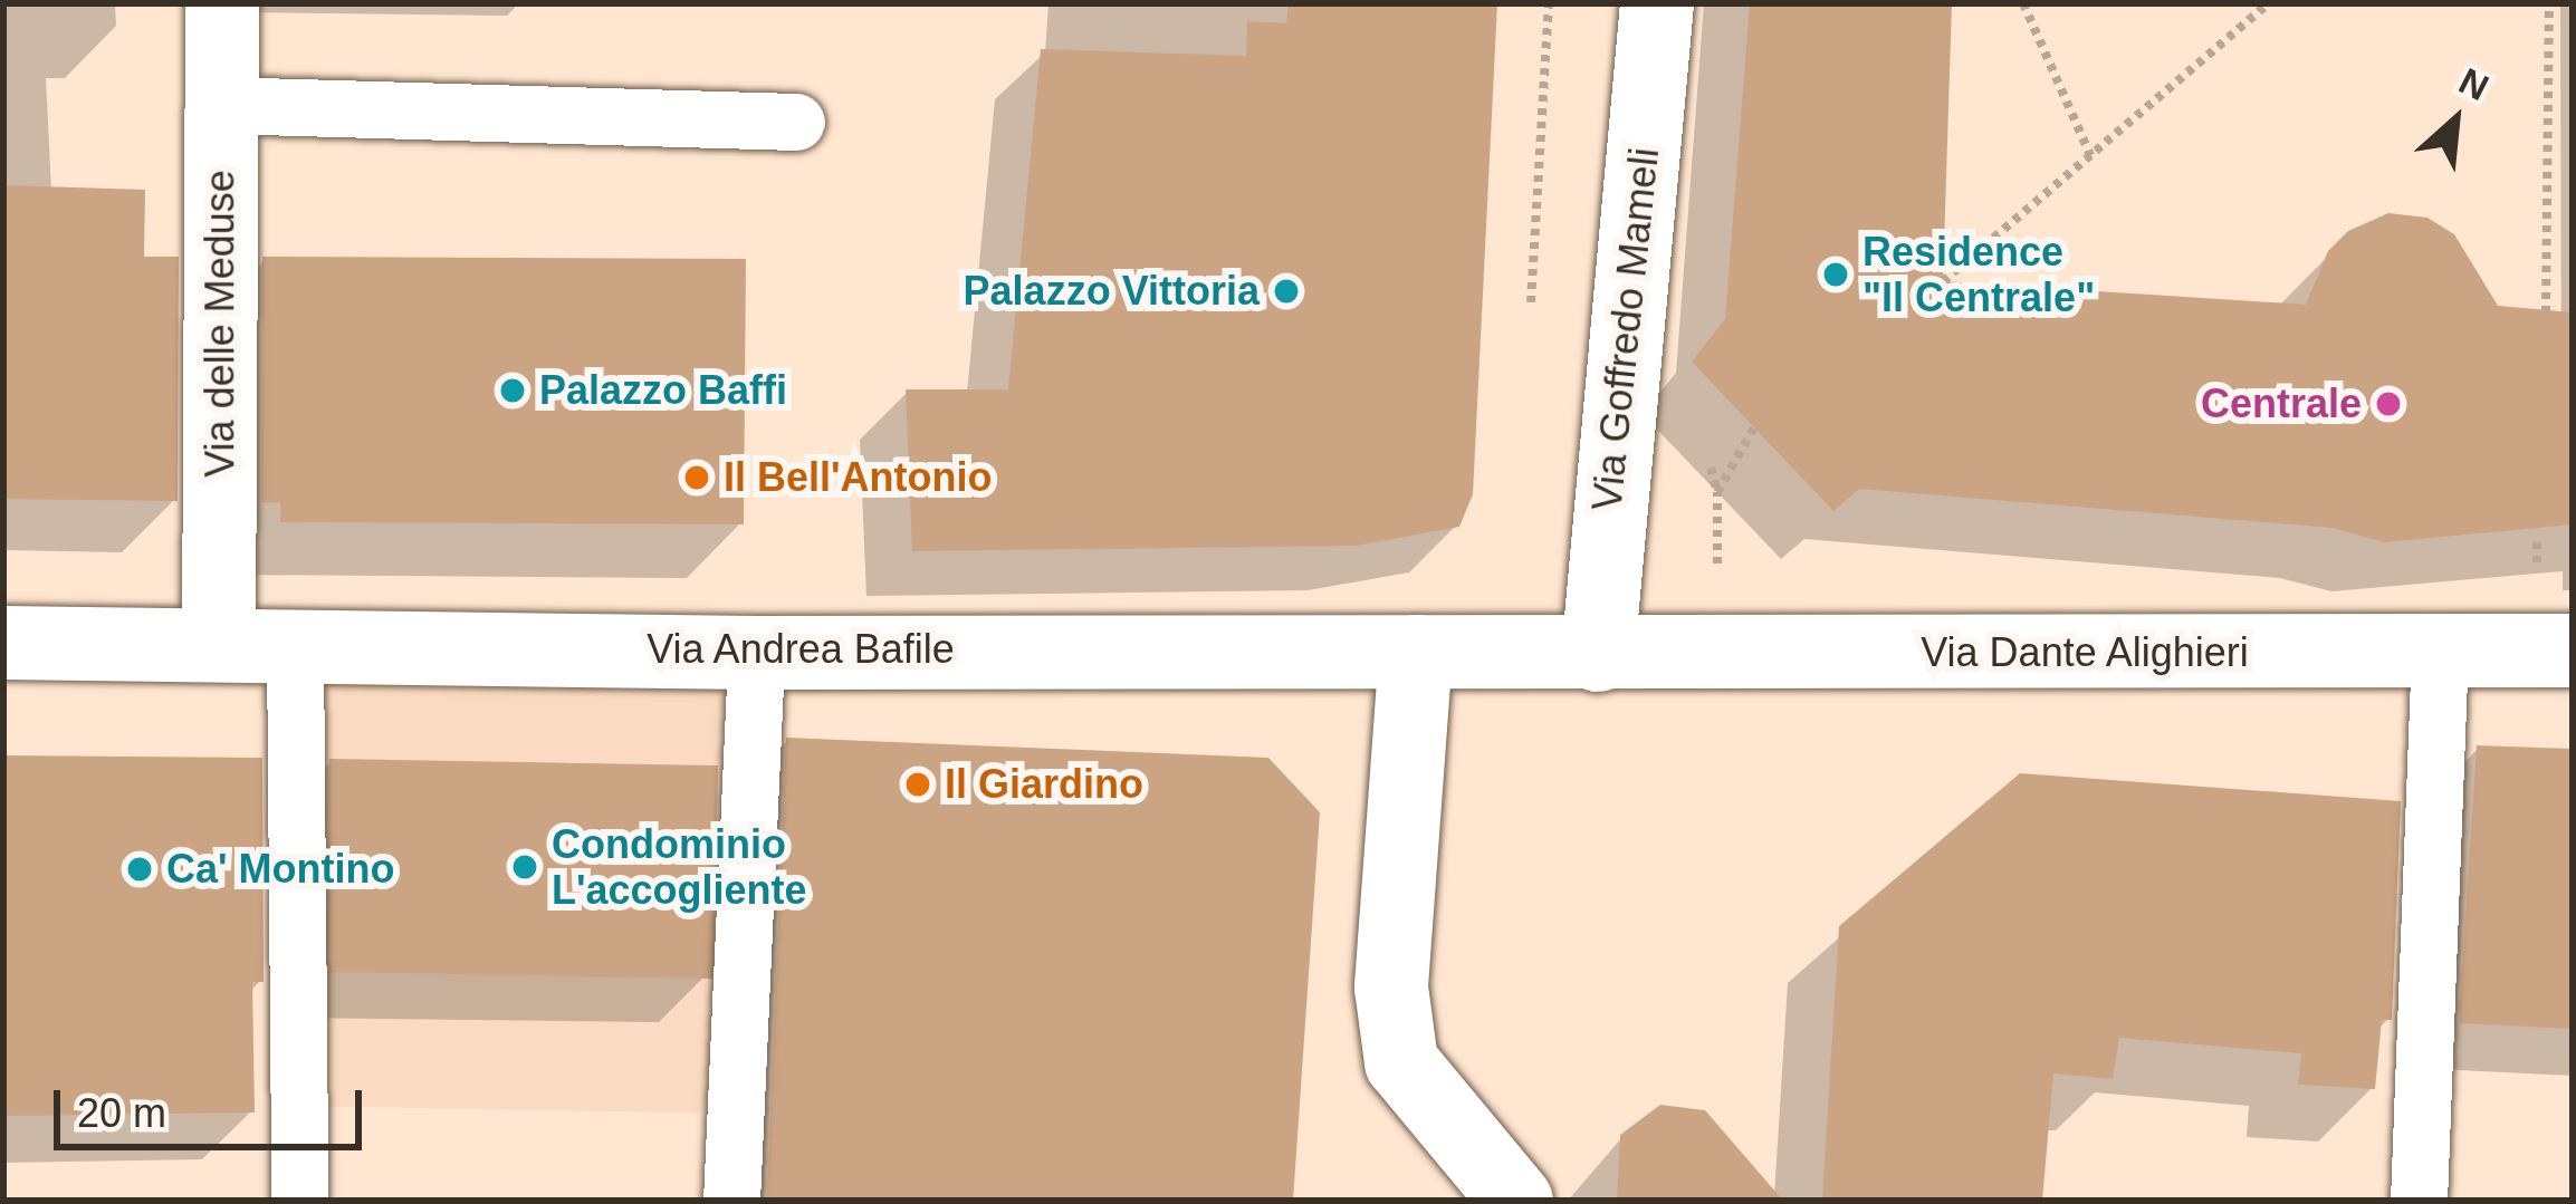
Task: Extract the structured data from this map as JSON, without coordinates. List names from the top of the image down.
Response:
{
  "streets": {
    "street": [
      "Via delle Meduse",
      "Via Goffredo Mameli",
      "Via Andrea Bafile",
      "Via Dante Alighieri"
    ]
  },
  "crossings": [
    ["Via delle Meduse", "Via Andrea Bafile"],
    ["Via Goffredo Mameli", "Via Andrea Bafile"],
    ["Via Goffredo Mameli", "Via Dante Alighieri"],
    ["Via Andrea Bafile", "Via Dante Alighieri"]
  ],
  "places": [
    "Residence \"Il Centrale\"",
    "Palazzo Vittoria",
    "Palazzo Baffi",
    "Centrale",
    "Il Bell'Antonio",
    "Il Giardino",
    "Condominio L'accogliente",
    "Ca' Montino"
  ],
  "scale_bar": "20 m",
  "north": "top right"
}
